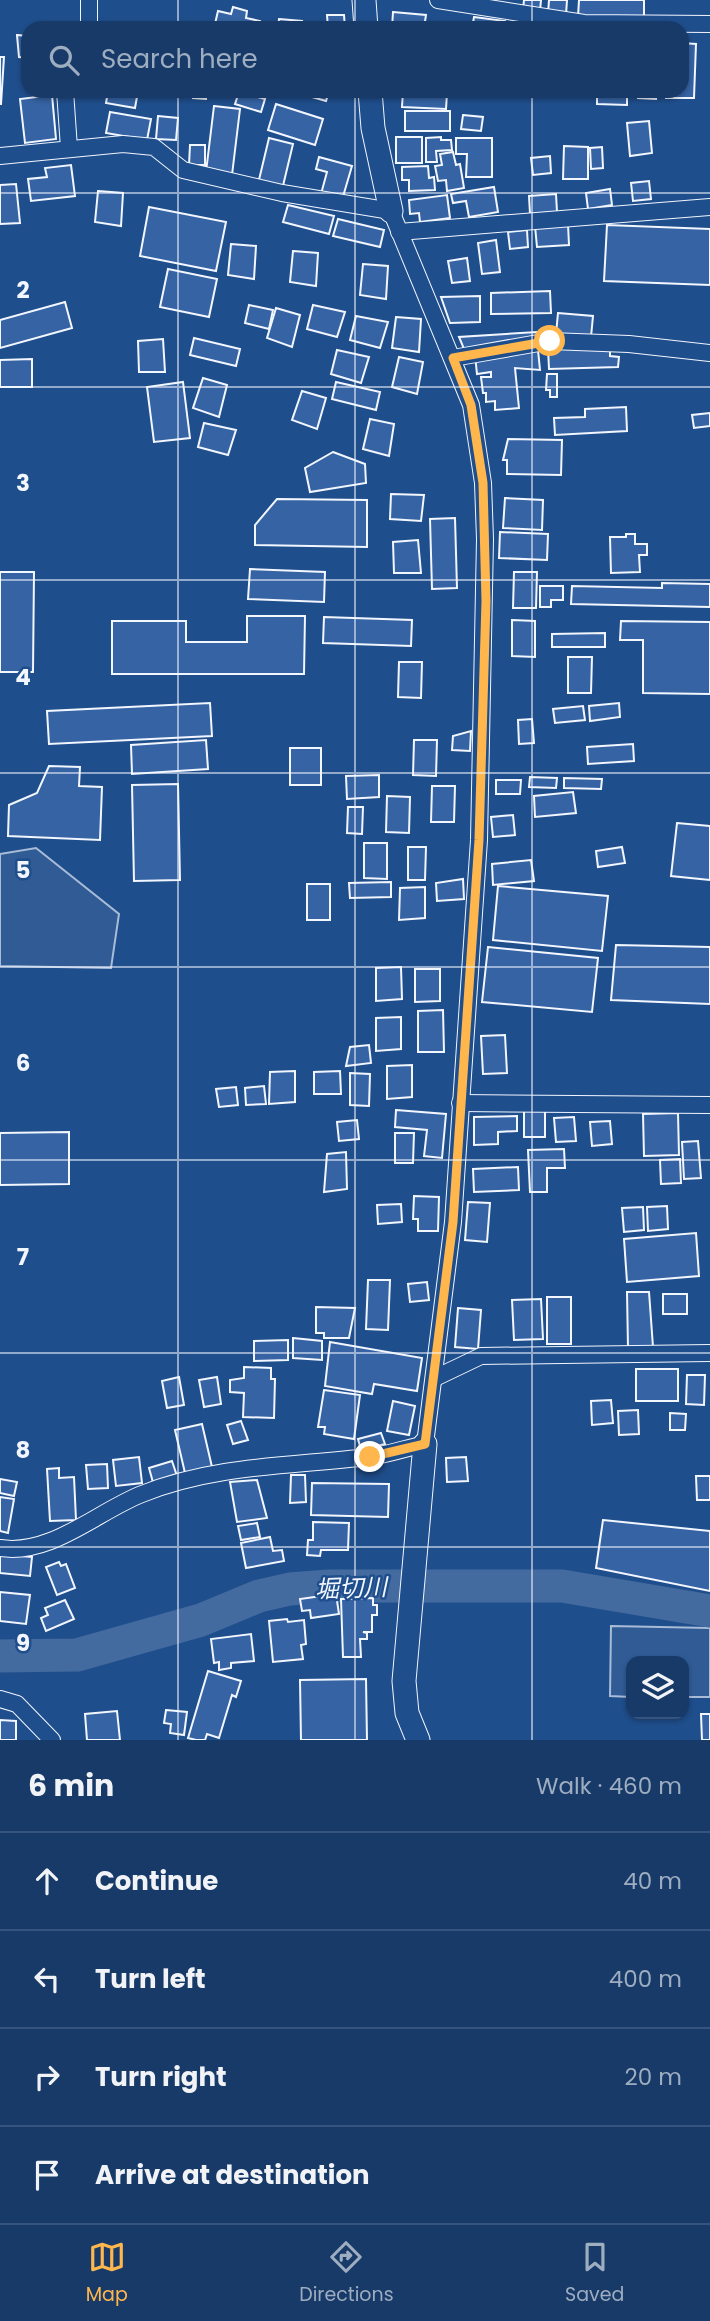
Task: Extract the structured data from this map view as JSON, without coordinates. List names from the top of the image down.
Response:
{
  "water": ["堀切川"],
  "page": {
    "search": "Search here",
    "heading": ["6 min", "Walk · 460 m"],
    "list": [
      ["Continue", "40 m"],
      ["Turn left", "400 m"],
      ["Turn right", "20 m"],
      "Arrive at destination"
    ],
    "nav": ["Map", "Directions", "Saved"]
  },
  "grid": {
    "rows": [
      "2",
      "3",
      "4",
      "5",
      "6",
      "7",
      "8",
      "9"
    ]
  }
}
